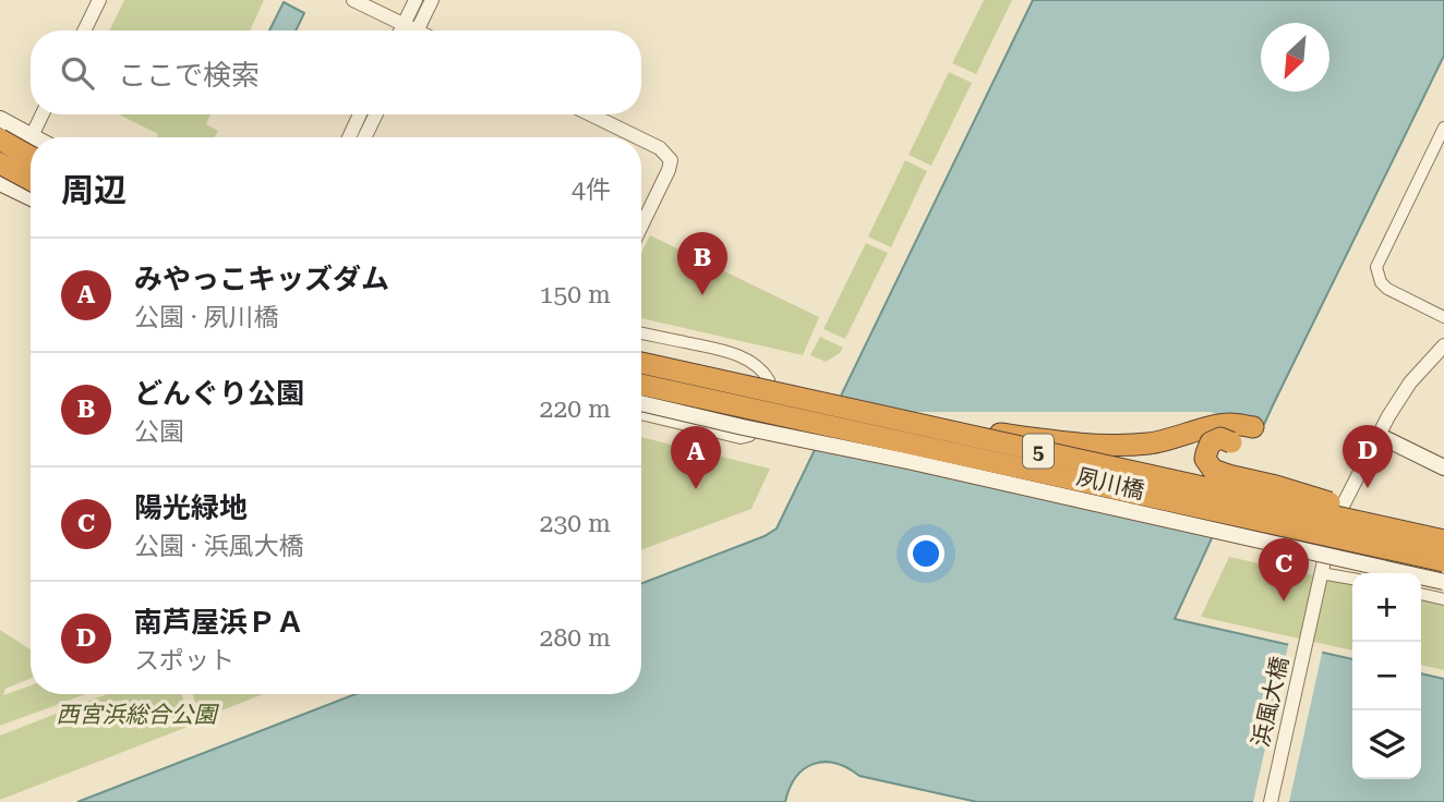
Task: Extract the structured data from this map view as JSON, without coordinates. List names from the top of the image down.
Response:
{
  "streets": {
    "highway": ["5"],
    "main road": ["夙川橋"],
    "street": ["浜風大橋"]
  },
  "parks": ["西宮浜総合公園"],
  "north": "bottom left",
  "page": {
    "search": "ここで検索",
    "heading": ["周辺", "4件"],
    "pins": [
      "B",
      "D",
      "A",
      "C"
    ],
    "list": [
      {
        "mark": "A",
        "name": "みやっこキッズダム",
        "note": "公園 · 夙川橋",
        "value": "150 m"
      },
      {
        "mark": "B",
        "name": "どんぐり公園",
        "note": "公園",
        "value": "220 m"
      },
      {
        "mark": "C",
        "name": "陽光緑地",
        "note": "公園 · 浜風大橋",
        "value": "230 m"
      },
      {
        "mark": "D",
        "name": "南芦屋浜ＰＡ",
        "note": "スポット",
        "value": "280 m"
      }
    ],
    "map_buttons": ["+", "−"]
  }
}
